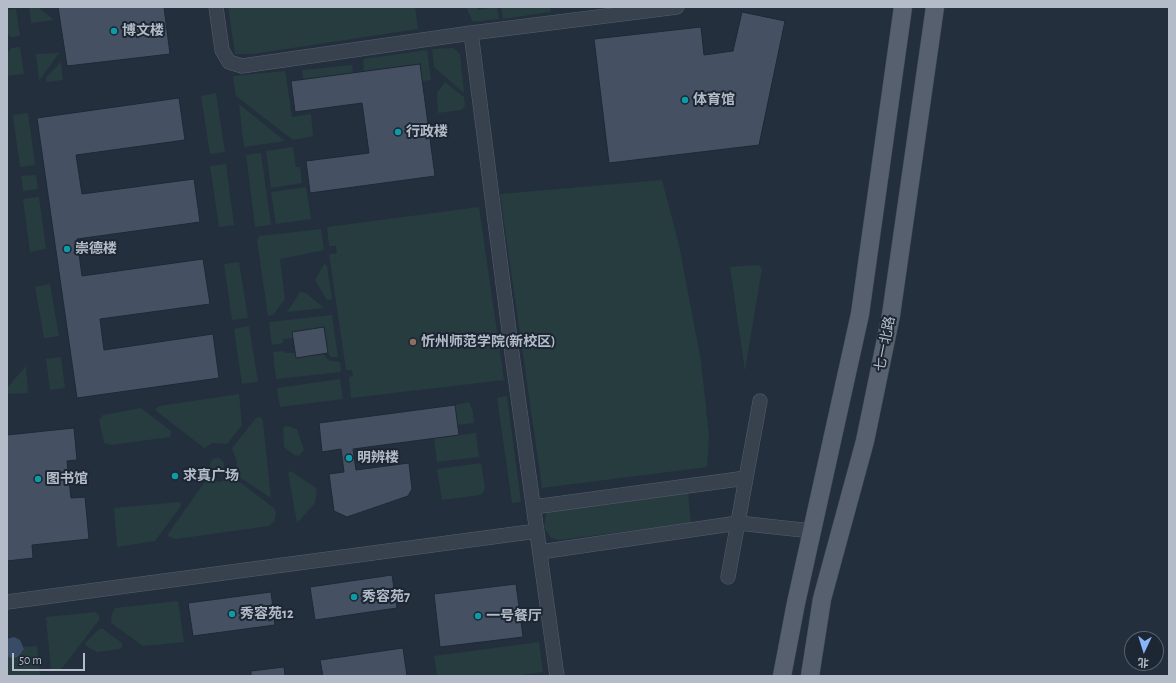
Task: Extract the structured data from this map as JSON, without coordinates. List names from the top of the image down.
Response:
{
  "streets": {
    "main road": ["七一北路"]
  },
  "places": [
    "博文楼",
    "体育馆",
    "行政楼",
    "崇德楼",
    "忻州师范学院(新校区)",
    "明辨楼",
    "求真广场",
    "图书馆",
    "秀容苑7",
    "秀容苑12",
    "一号餐厅"
  ],
  "scale_bar": "50 m",
  "north": "bottom"
}
